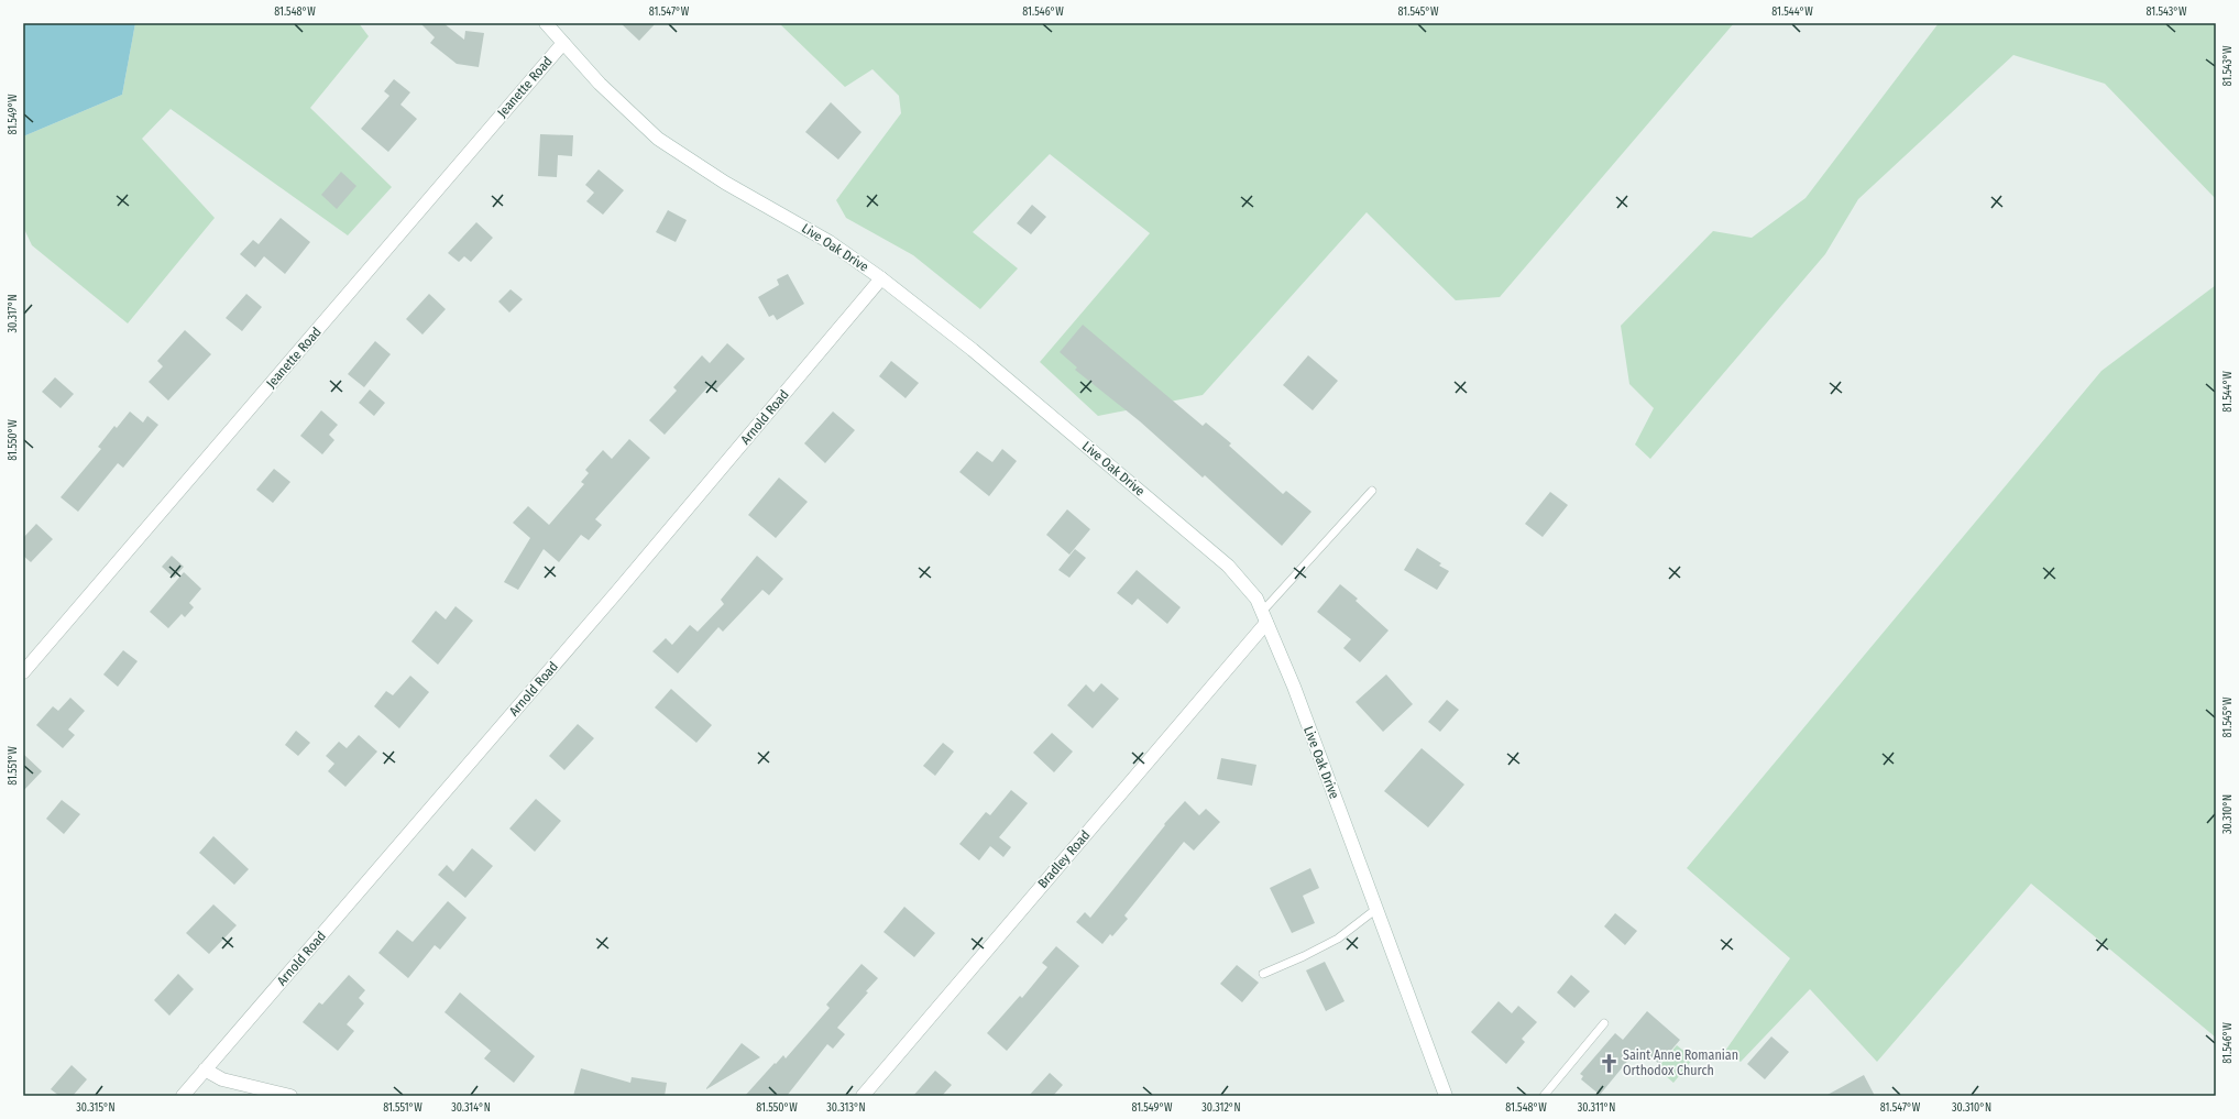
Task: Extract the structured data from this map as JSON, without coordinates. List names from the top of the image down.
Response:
{
  "streets": {
    "street": [
      "Jeanette Road",
      "Live Oak Drive",
      "Arnold Road",
      "Bradley Road"
    ]
  },
  "crossings": [
    ["Jeanette Road", "Live Oak Drive"],
    ["Live Oak Drive", "Arnold Road"],
    ["Live Oak Drive", "Bradley Road"]
  ],
  "places": {
    "church": ["Saint Anne Romanian Orthodox Church"]
  },
  "coordinates": [
    "81.548°W",
    "81.547°W",
    "81.546°W",
    "81.545°W",
    "81.544°W",
    "81.543°W",
    "81.549°W",
    "30.317°N",
    "81.550°W",
    "81.551°W",
    "30.310°N",
    "30.315°N",
    "30.314°N",
    "30.313°N",
    "30.312°N",
    "30.311°N"
  ]
}
